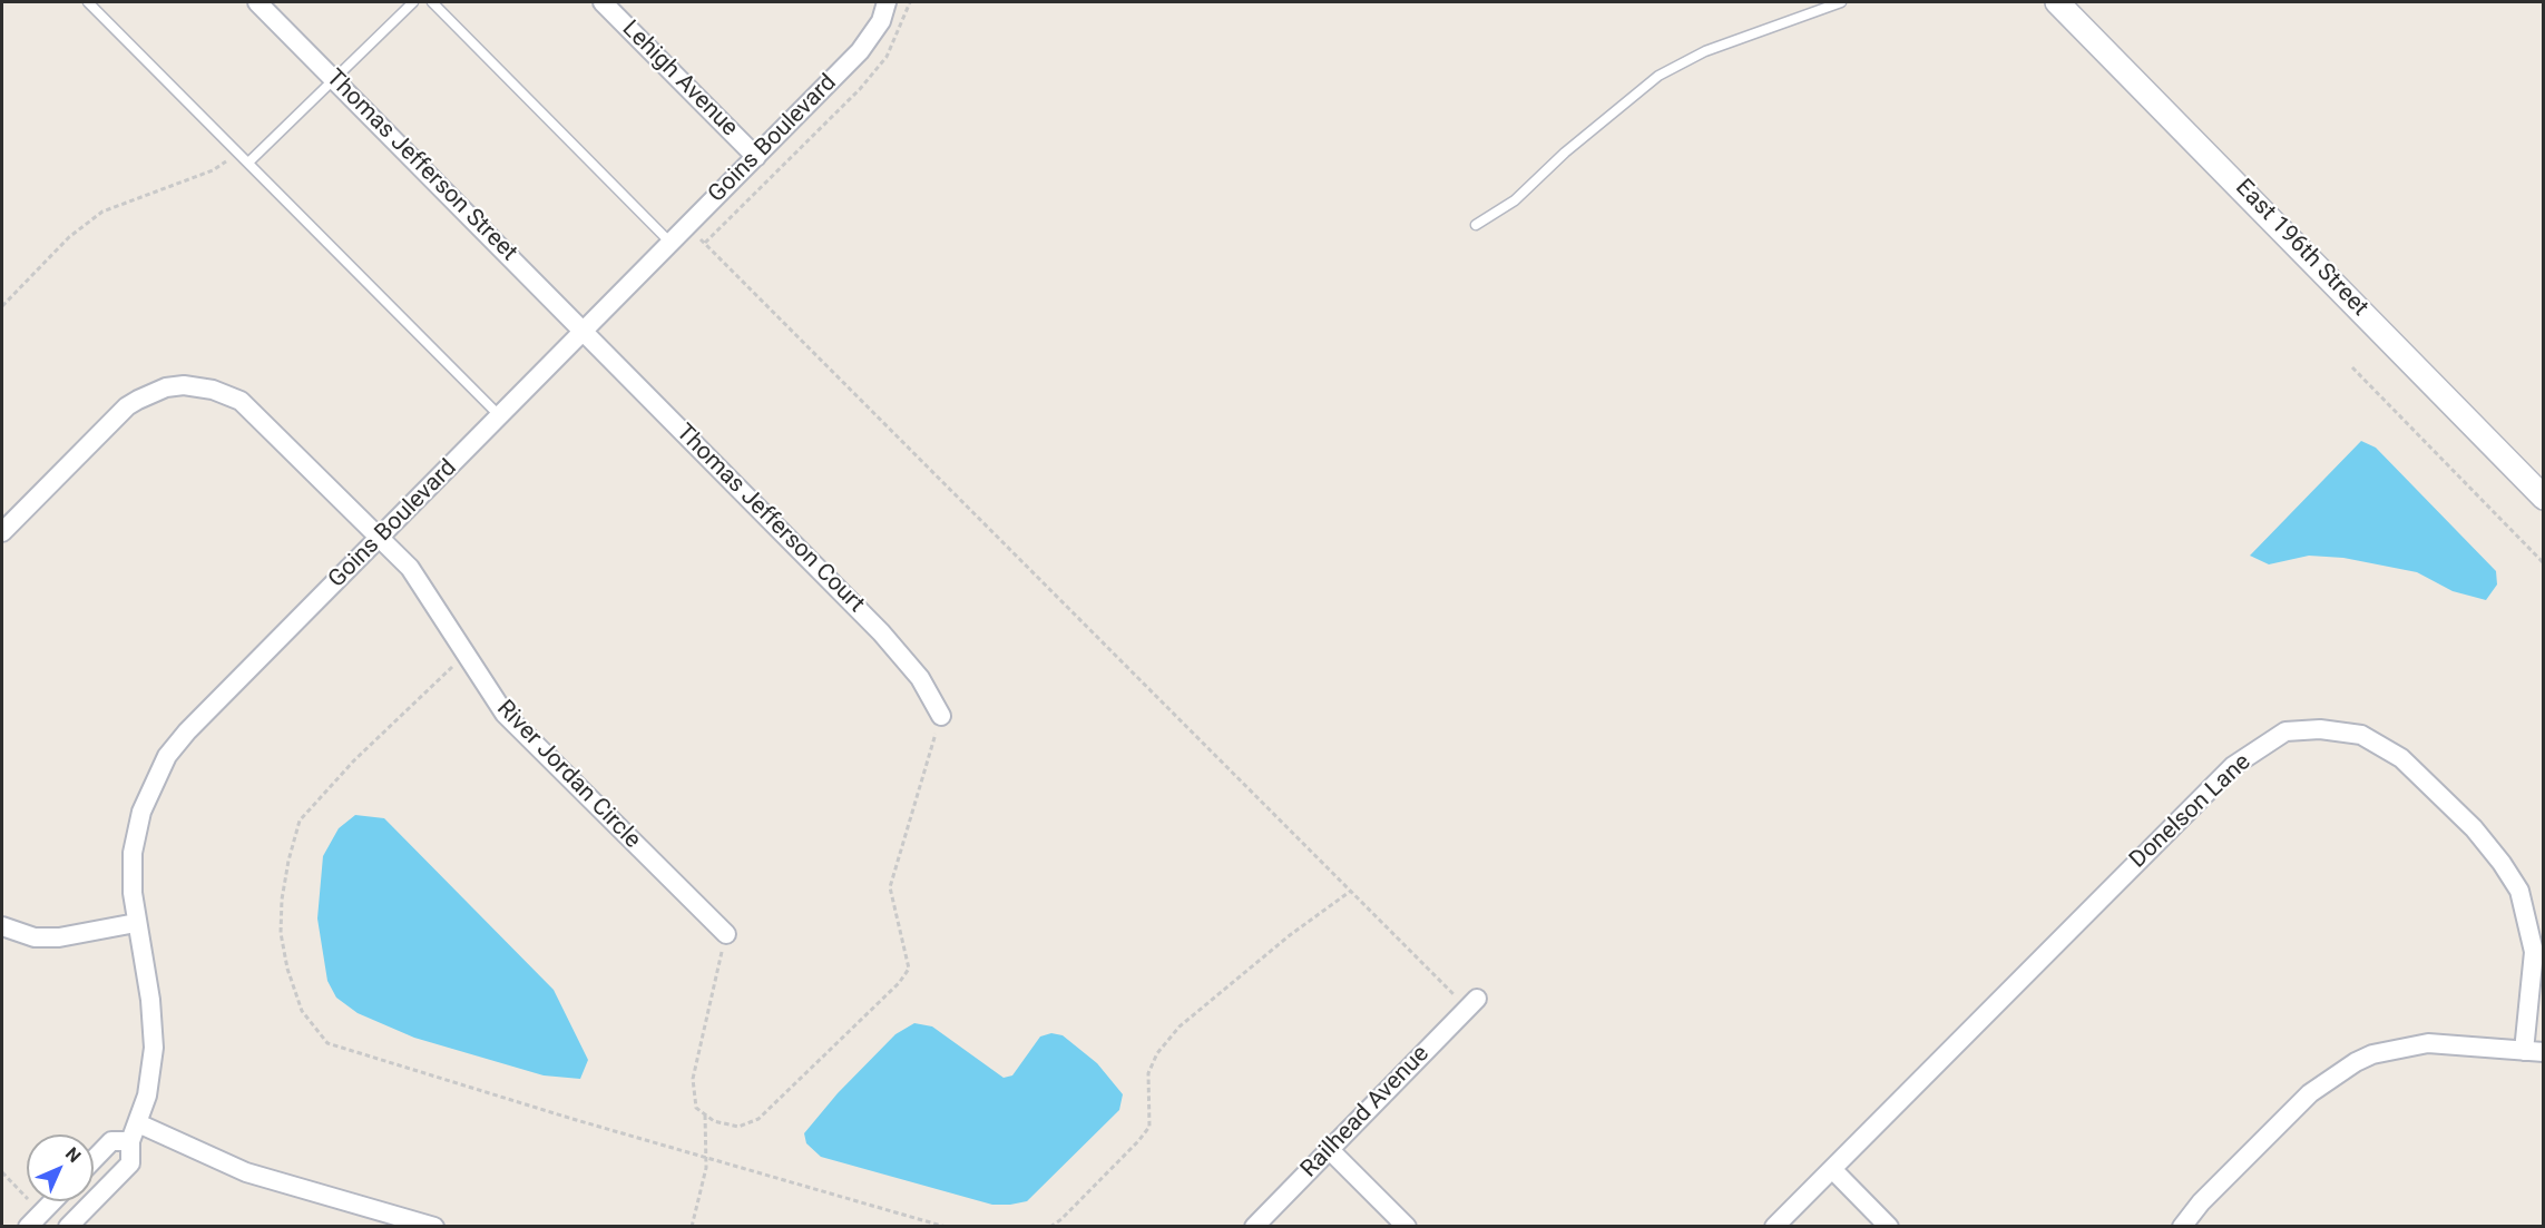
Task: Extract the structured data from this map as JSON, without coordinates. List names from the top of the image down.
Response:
{
  "streets": {
    "street": [
      "Lehigh Avenue",
      "Goins Boulevard",
      "Thomas Jefferson Street",
      "East 196th Street",
      "Thomas Jefferson Court",
      "River Jordan Circle",
      "Donelson Lane",
      "Railhead Avenue"
    ]
  },
  "crossings": [
    ["Lehigh Avenue", "Goins Boulevard"],
    ["Goins Boulevard", "Thomas Jefferson Street"],
    ["Goins Boulevard", "Thomas Jefferson Court"],
    ["Goins Boulevard", "River Jordan Circle"],
    ["Thomas Jefferson Street", "Thomas Jefferson Court"]
  ],
  "north": "top right"
}
